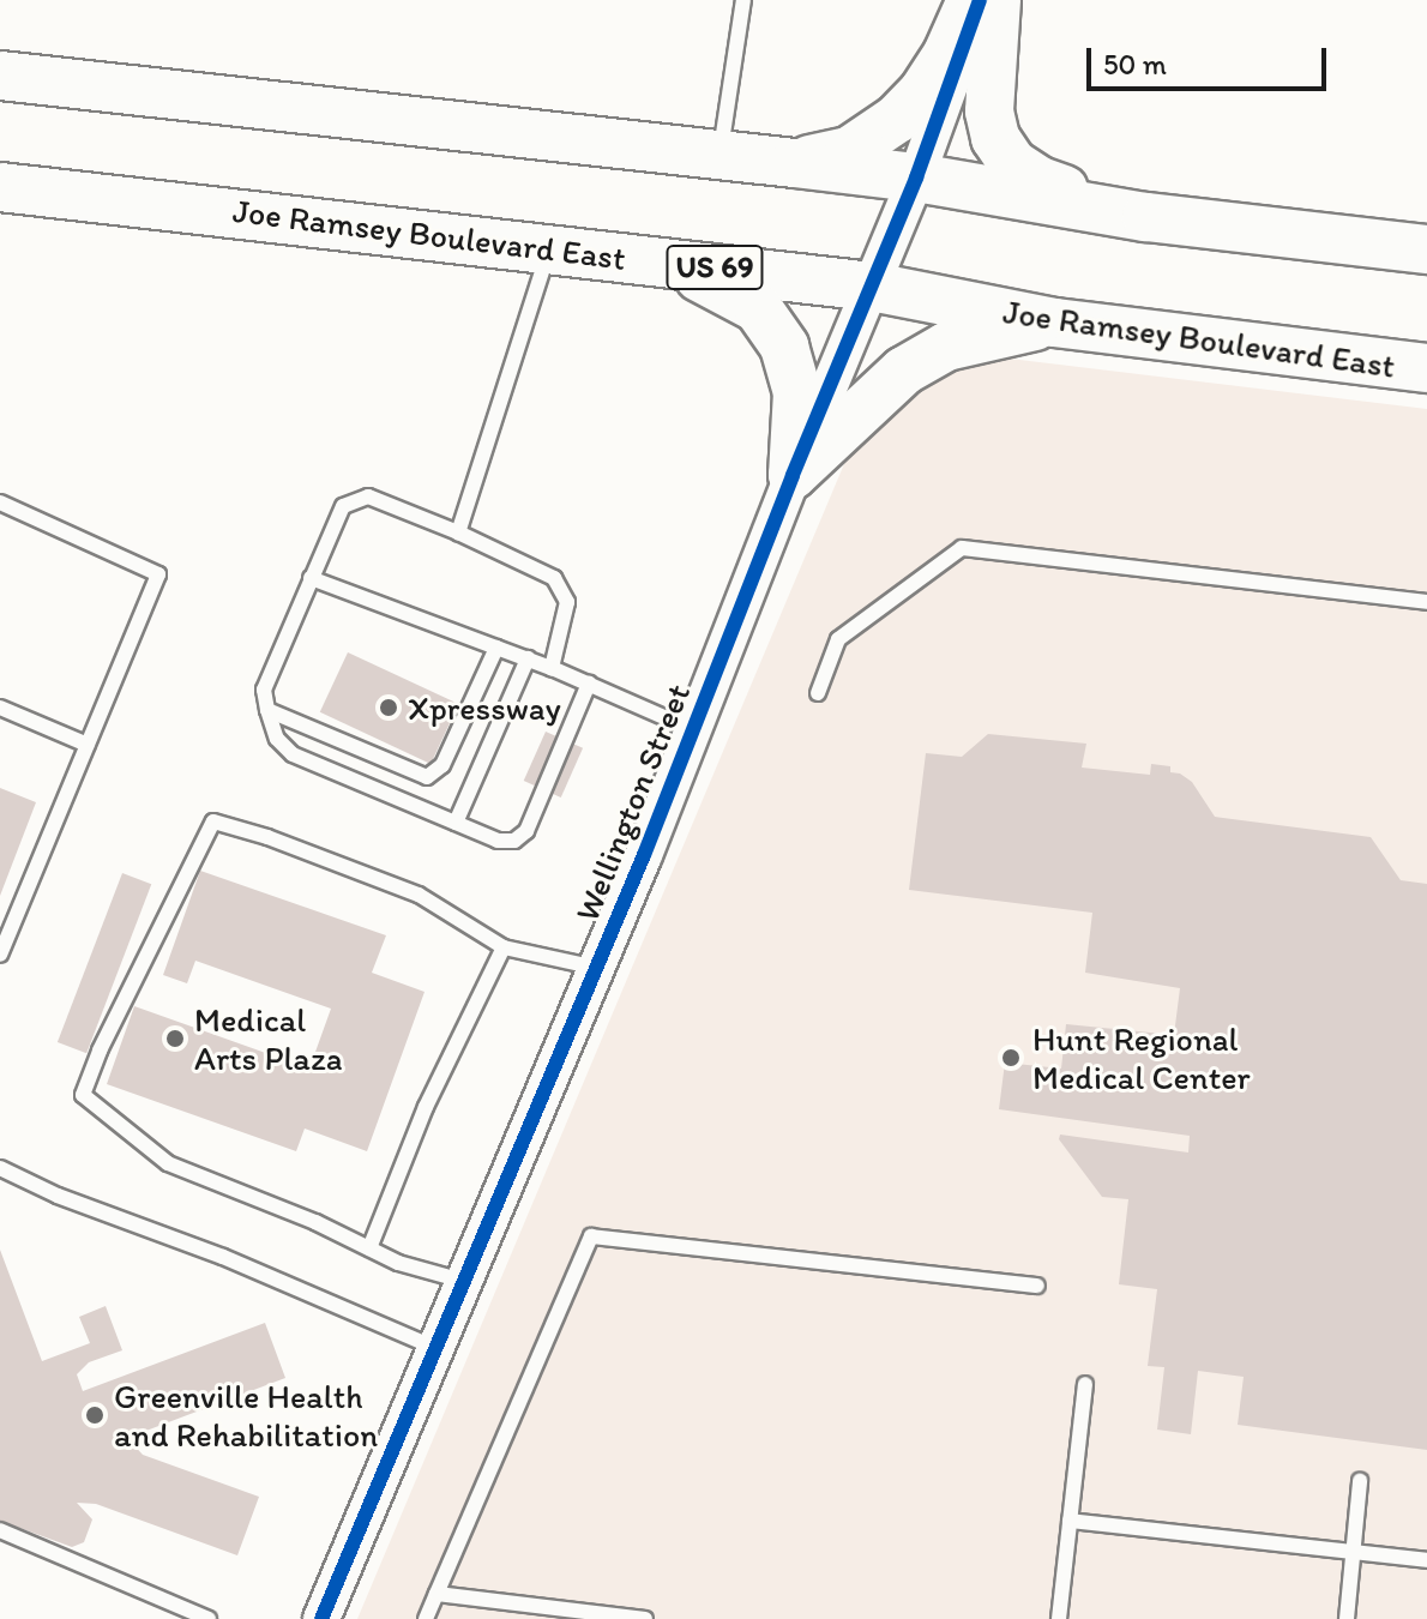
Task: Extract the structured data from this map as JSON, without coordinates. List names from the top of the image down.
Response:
{
  "streets": {
    "highway": ["Joe Ramsey Boulevard East", "US 69"],
    "street": ["Wellington Street"]
  },
  "crossings": [
    ["Joe Ramsey Boulevard East", "Wellington Street"]
  ],
  "places": [
    "Xpressway",
    "Medical Arts Plaza",
    "Hunt Regional Medical Center",
    "Greenville Health and Rehabilitation"
  ],
  "scale_bar": "50 m"
}
